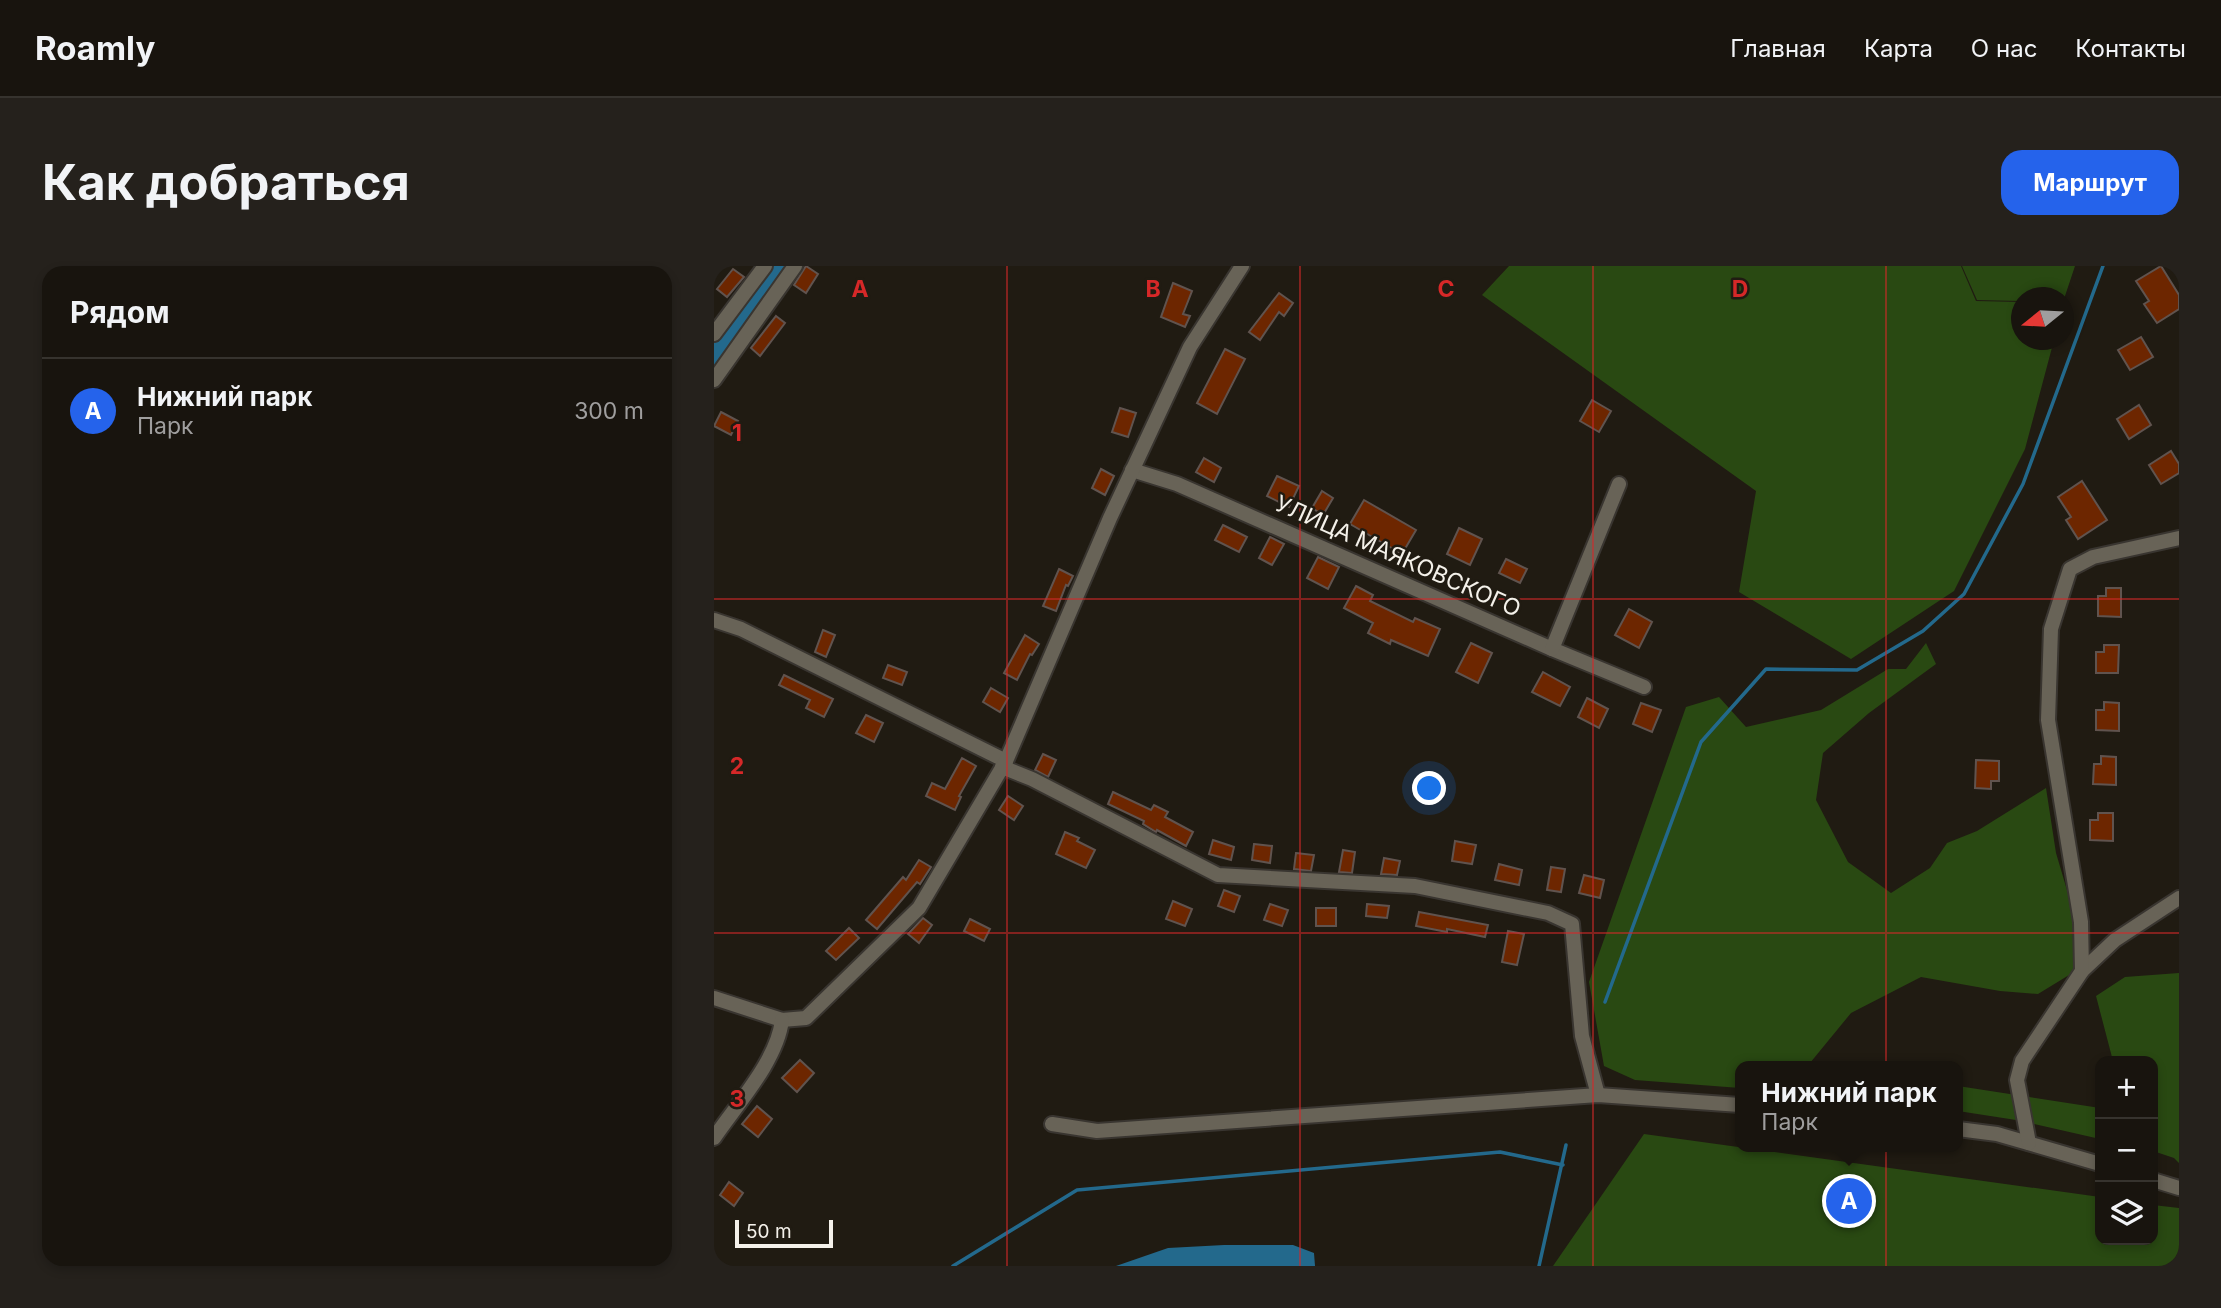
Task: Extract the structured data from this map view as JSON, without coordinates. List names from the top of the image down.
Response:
{
  "streets": {
    "street": ["УЛИЦА МАЯКОВСКОГО"]
  },
  "scale_bar": "50 m",
  "north": "left",
  "page": {
    "header": "Roamly",
    "nav": [
      "Главная",
      "Карта",
      "О нас",
      "Контакты"
    ],
    "buttons": "Маршрут",
    "title": "Как добраться",
    "heading": "Рядом",
    "list": [
      {
        "mark": "A",
        "name": "Нижний парк",
        "note": "Парк",
        "value": "300 m"
      }
    ],
    "map_buttons": ["+", "−"],
    "popup": ["Нижний парк", "Парк"],
    "pins": "A",
    "scale": "50 m"
  },
  "grid": {
    "columns": [
      "A",
      "B",
      "C",
      "D"
    ],
    "rows": ["1", "2", "3"]
  }
}
